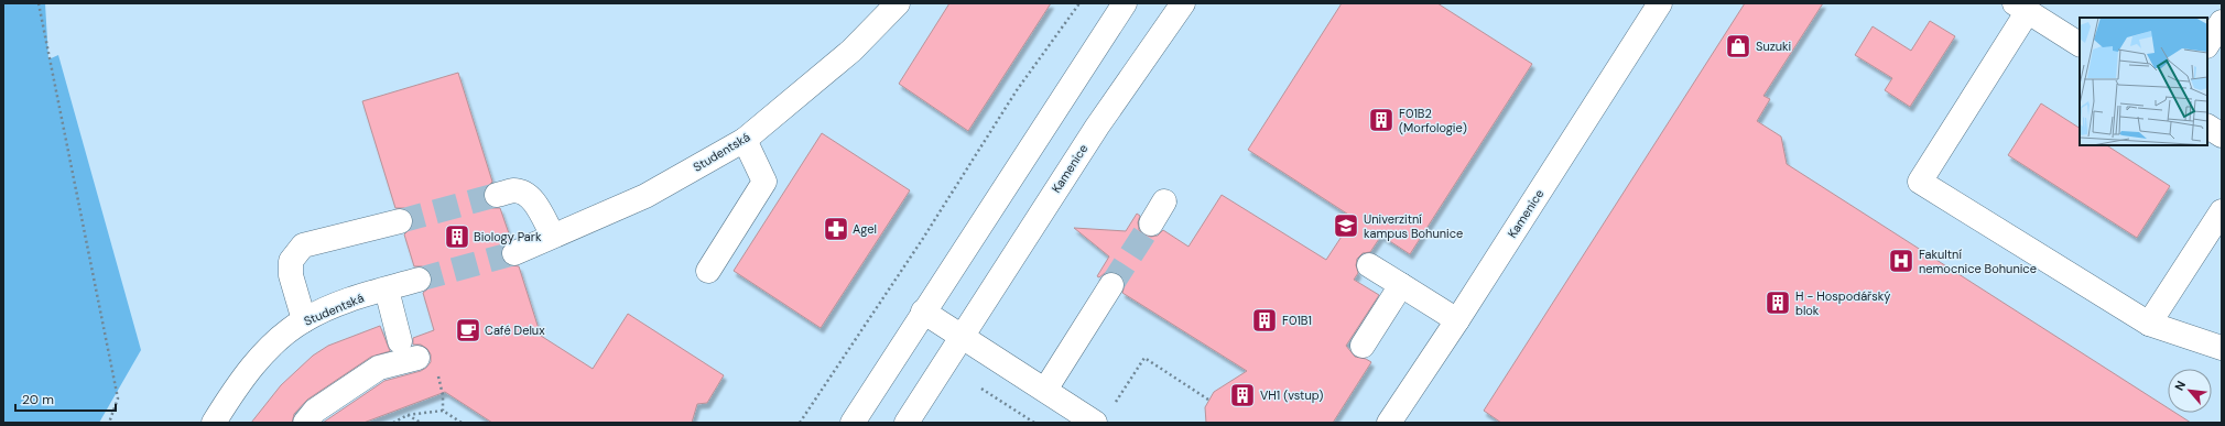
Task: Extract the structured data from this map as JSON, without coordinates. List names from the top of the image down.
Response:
{
  "streets": {
    "street": ["Studentská", "Kamenice"]
  },
  "places": {
    "shop": ["Suzuki"],
    "building": [
      "F01B2 (Morfologie)",
      "Biology Park",
      "H - Hospodářský blok",
      "F01B1",
      "VH1 (vstup)"
    ],
    "school or university": ["Univerzitní kampus Bohunice"],
    "pharmacy": ["Agel"],
    "hospital": ["Fakultní nemocnice Bohunice"],
    "cafe": ["Café Delux"]
  },
  "scale_bar": "20 m",
  "north": "top left"
}
